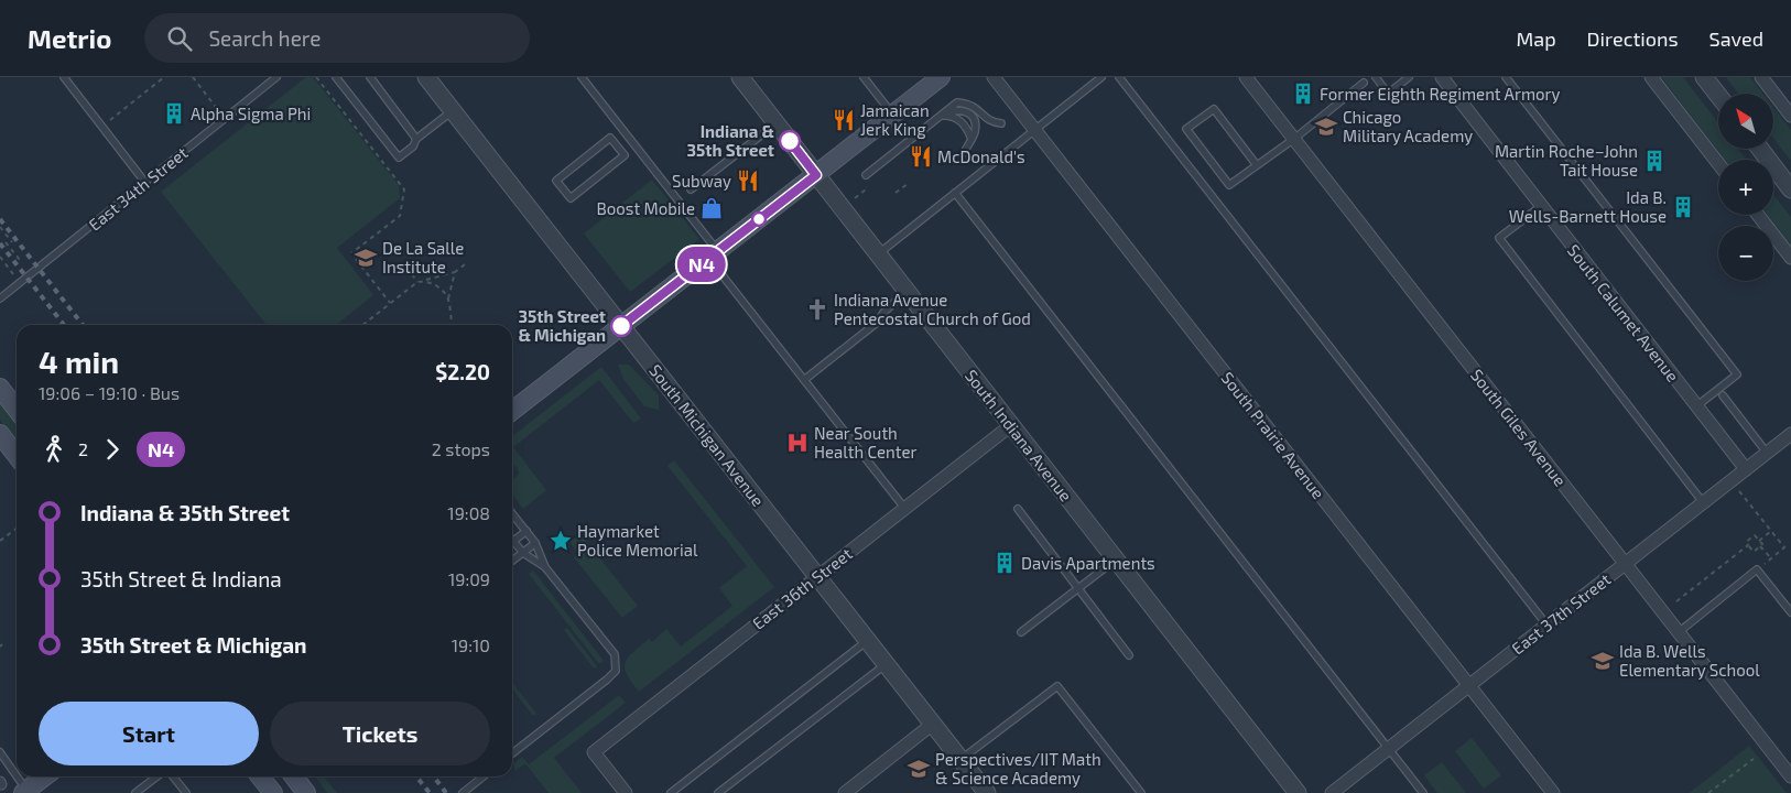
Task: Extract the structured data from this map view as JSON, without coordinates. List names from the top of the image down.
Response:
{
  "streets": {
    "street": [
      "South Calumet Avenue",
      "South Giles Avenue",
      "South Michigan Avenue",
      "South Indiana Avenue",
      "South Prairie Avenue",
      "East 36th Street",
      "East 37th Street"
    ],
    "lane": ["East 34th Street"]
  },
  "crossings": [
    ["South Calumet Avenue", "East 37th Street"],
    ["South Giles Avenue", "East 37th Street"],
    ["South Michigan Avenue", "East 36th Street"],
    ["South Indiana Avenue", "East 36th Street"],
    ["South Prairie Avenue", "East 37th Street"]
  ],
  "places": {
    "building": [
      "Former Eighth Regiment Armory",
      "Alpha Sigma Phi",
      "Martin Roche–John Tait House",
      "Ida B. Wells-Barnett House",
      "Davis Apartments"
    ],
    "restaurant": ["Jamaican Jerk King", "McDonald's", "Subway"],
    "school or university": [
      "Chicago Military Academy",
      "De La Salle Institute",
      "Ida B. Wells Elementary School",
      "Perspectives/IIT Math & Science Academy"
    ],
    "other": ["Indiana & 35th Street", "35th Street & Michigan"],
    "shop": ["Boost Mobile"],
    "church": ["Indiana Avenue Pentecostal Church of God"],
    "hospital": ["Near South Health Center"],
    "place": ["Haymarket Police Memorial"]
  },
  "lines": ["bus line N4"],
  "north": "top left",
  "page": {
    "header": "Metrio",
    "search": "Search here",
    "nav": ["Map", "Directions", "Saved"],
    "on_map": "N4",
    "map_buttons": ["+", "−"],
    "heading": ["4 min", "19:06 – 19:10 · Bus", "$2.20"],
    "legs": ["2", "N4", "2 stops"],
    "list": [
      {
        "name": "Indiana & 35th Street",
        "value": "19:08"
      },
      {
        "name": "35th Street & Indiana",
        "value": "19:09"
      },
      {
        "name": "35th Street & Michigan",
        "value": "19:10"
      }
    ],
    "buttons": ["Start", "Tickets"]
  }
}
